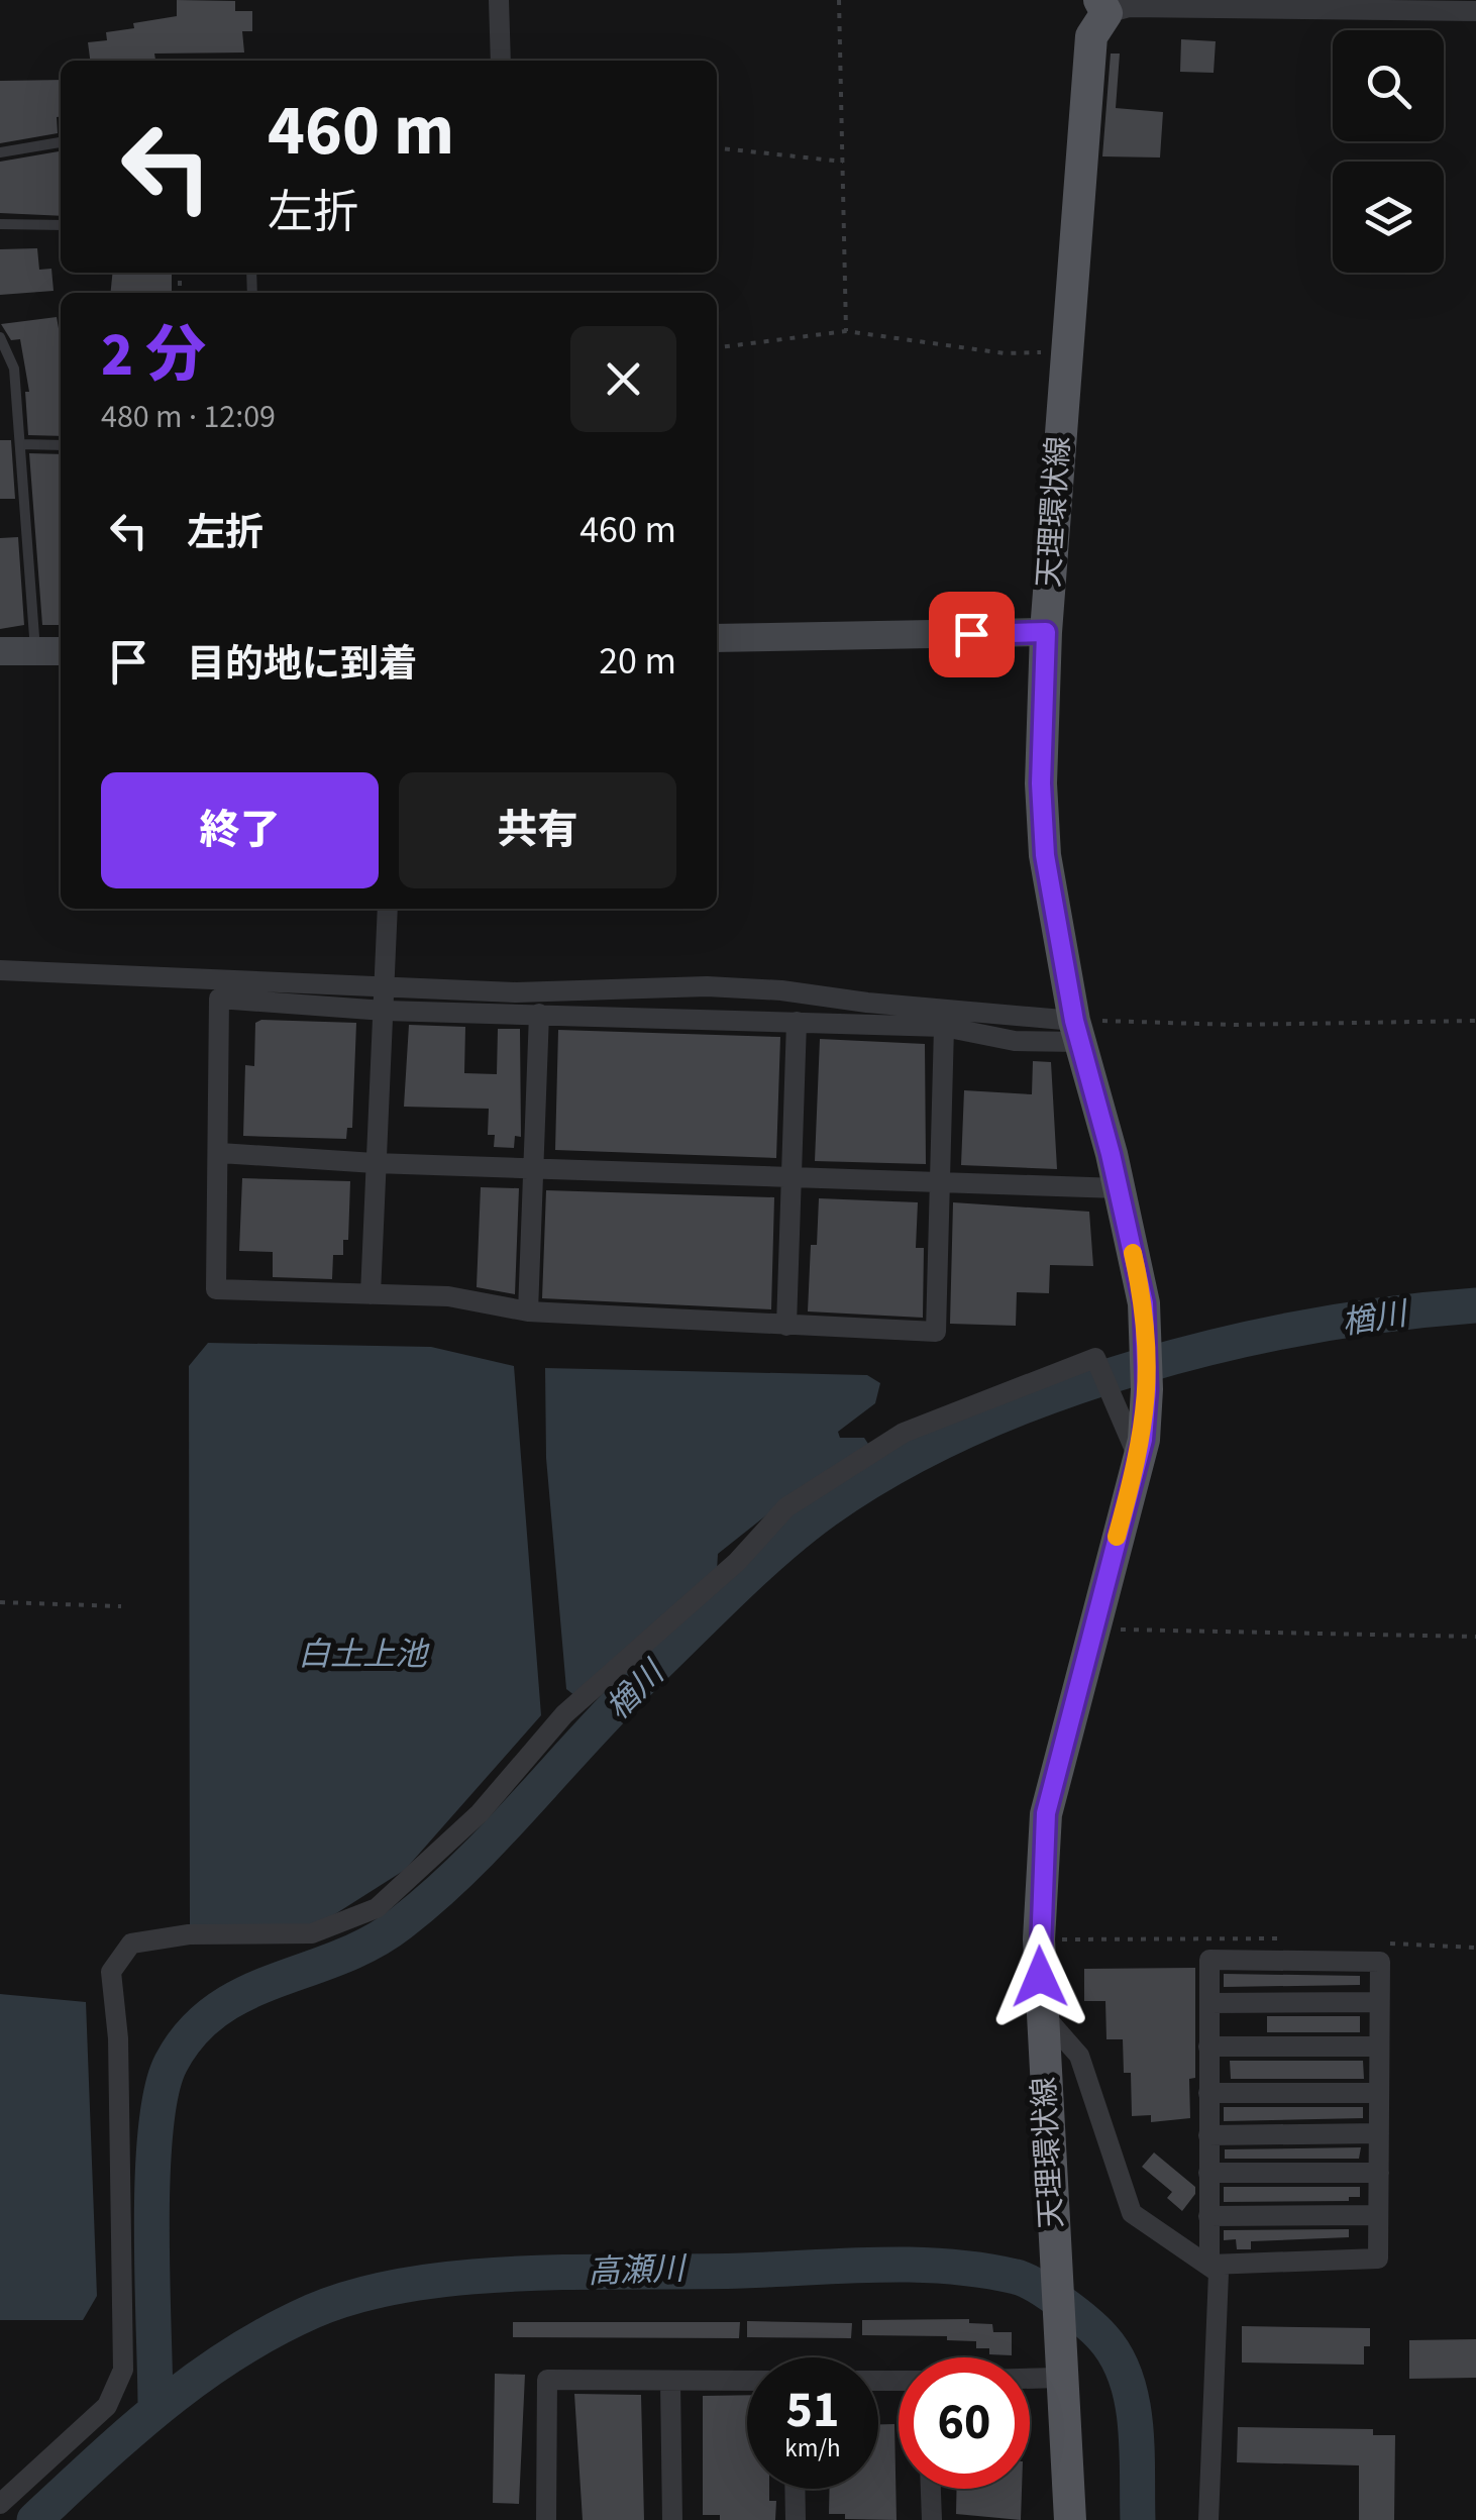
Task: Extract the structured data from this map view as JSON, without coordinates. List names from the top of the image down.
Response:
{
  "streets": {
    "main road": ["天理環状線"]
  },
  "water": ["楢川", "白土上池", "高瀬川"],
  "page": {
    "turn": ["460 m", "左折"],
    "heading": ["2 分", "480 m · 12:09"],
    "list": [
      {
        "name": "左折",
        "value": "460 m"
      },
      {
        "name": "目的地に到着",
        "value": "20 m"
      }
    ],
    "buttons": ["終了", "共有"],
    "speed": "51 km/h",
    "limit": "60"
  }
}
